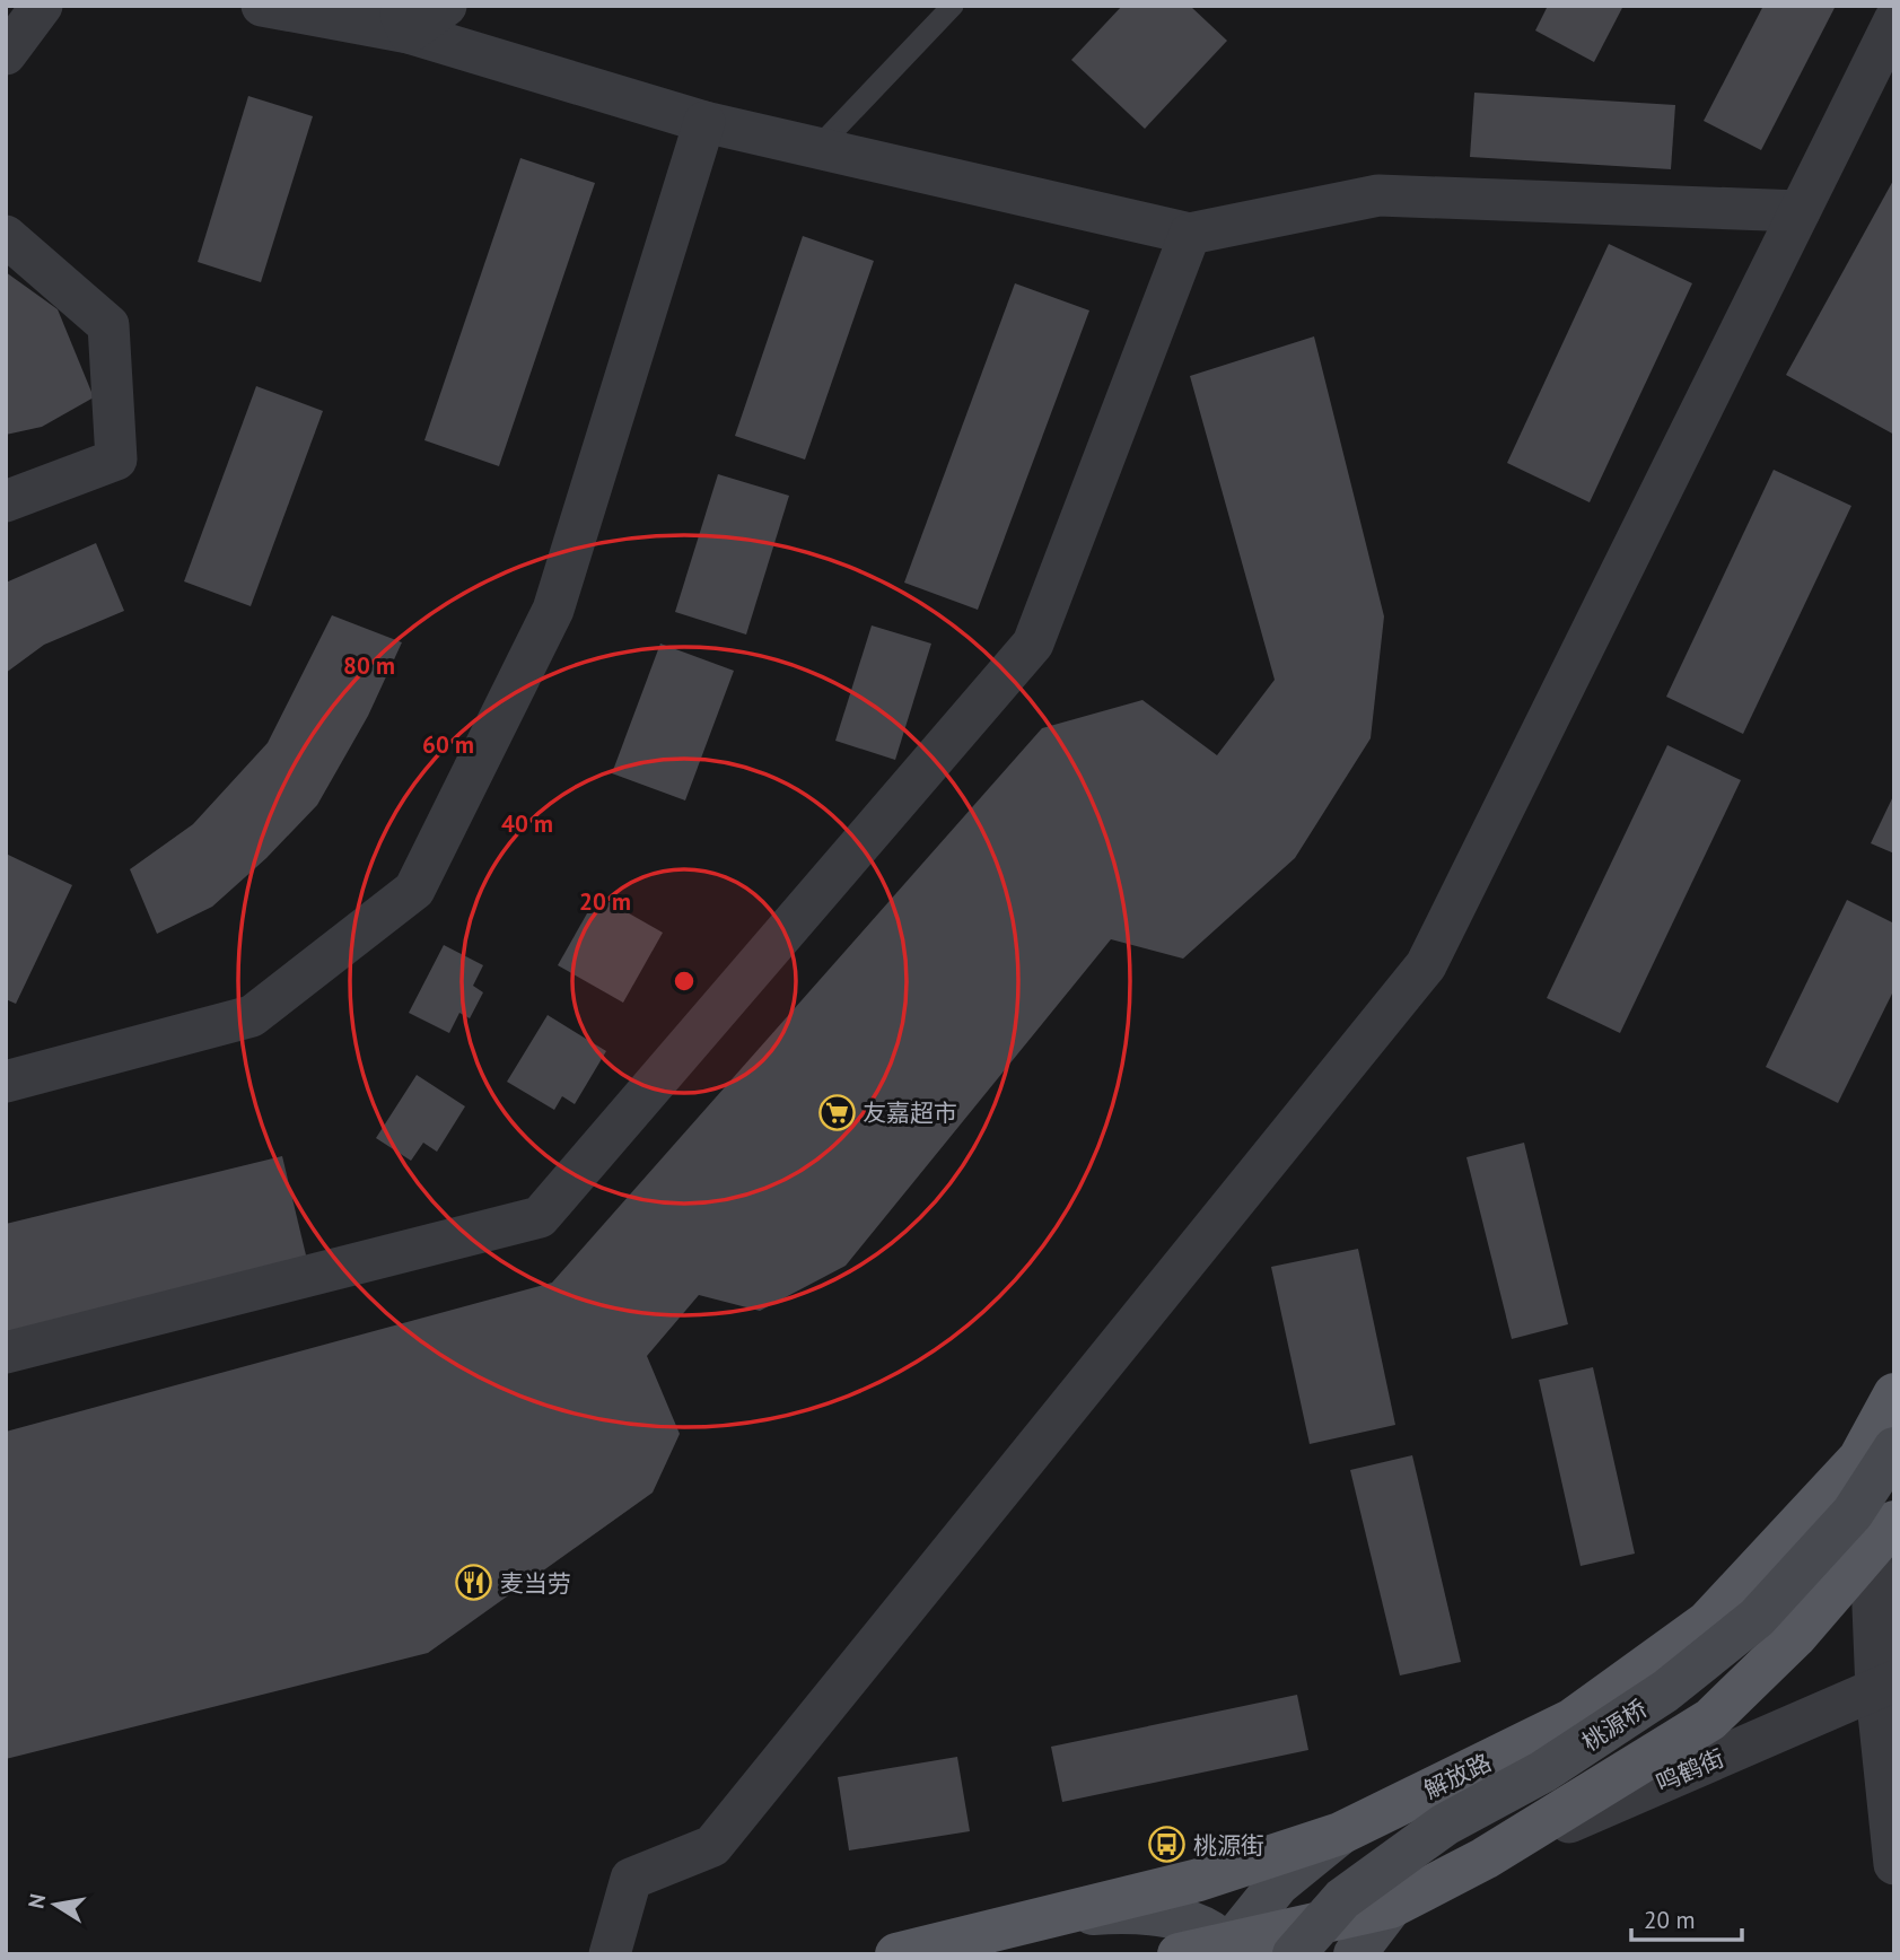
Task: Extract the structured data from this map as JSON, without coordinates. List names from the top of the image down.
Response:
{
  "streets": {
    "main road": ["桃源桥", "解放路"],
    "street": ["鸣鹤街"]
  },
  "places": {
    "supermarket": ["友嘉超市"],
    "restaurant": ["麦当劳"],
    "bus stop": ["桃源街"]
  },
  "scale_bar": "20 m",
  "north": "left",
  "rings": [
    "80 m",
    "60 m",
    "40 m",
    "20 m"
  ]
}
